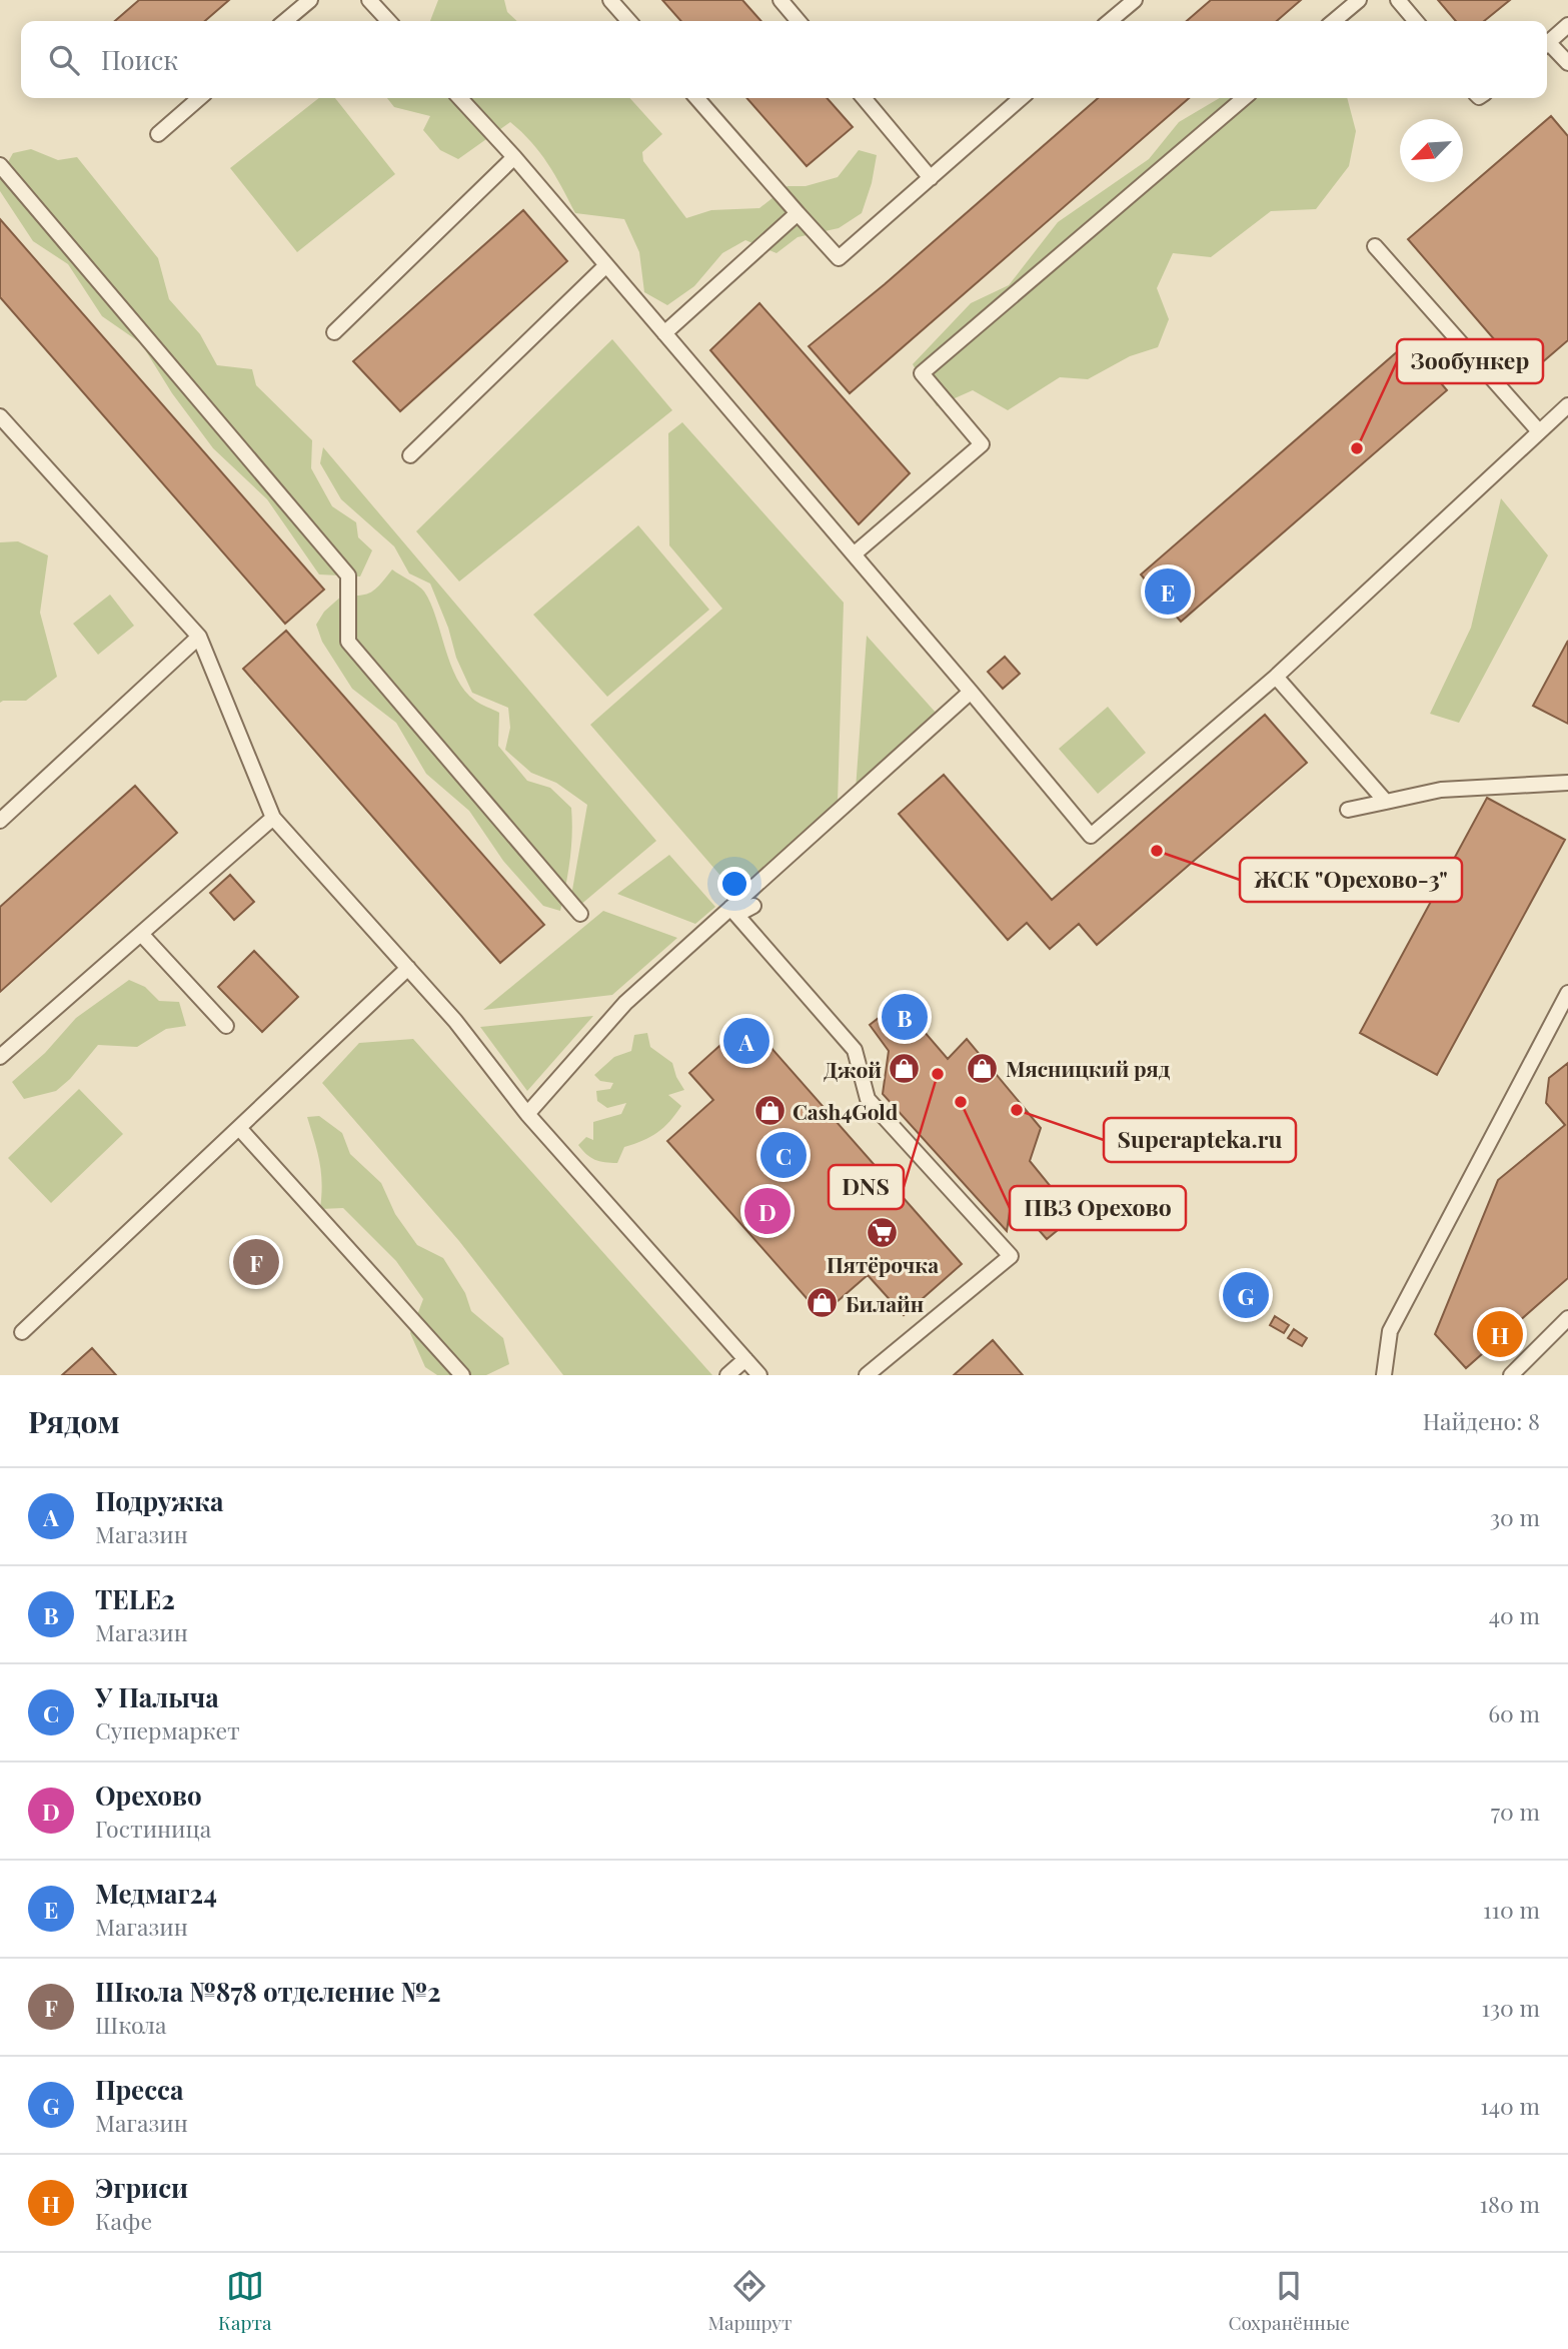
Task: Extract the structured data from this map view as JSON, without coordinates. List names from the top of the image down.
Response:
{
  "places": {
    "other": [
      "Зообункер",
      "ЖСК \"Орехово-3\"",
      "DNS",
      "ПВЗ Орехово",
      "Superapteka.ru"
    ],
    "shop": [
      "Мясницкий ряд",
      "Джой",
      "Cash4Gold",
      "Билайн"
    ],
    "supermarket": ["Пятёрочка"]
  },
  "north": "bottom left",
  "page": {
    "search": "Поиск",
    "pins": [
      "E",
      "B",
      "A",
      "C",
      "D",
      "F",
      "G",
      "H"
    ],
    "heading": ["Рядом", "Найдено: 8"],
    "list": [
      {
        "mark": "A",
        "name": "Подружка",
        "note": "Магазин",
        "value": "30 m"
      },
      {
        "mark": "B",
        "name": "TELE2",
        "note": "Магазин",
        "value": "40 m"
      },
      {
        "mark": "C",
        "name": "У Палыча",
        "note": "Супермаркет",
        "value": "60 m"
      },
      {
        "mark": "D",
        "name": "Орехово",
        "note": "Гостиница",
        "value": "70 m"
      },
      {
        "mark": "E",
        "name": "Медмаг24",
        "note": "Магазин",
        "value": "110 m"
      },
      {
        "mark": "F",
        "name": "Школа №878 отделение №2",
        "note": "Школа",
        "value": "130 m"
      },
      {
        "mark": "G",
        "name": "Пресса",
        "note": "Магазин",
        "value": "140 m"
      },
      {
        "mark": "H",
        "name": "Эгриси",
        "note": "Кафе",
        "value": "180 m"
      }
    ],
    "nav": ["Карта", "Маршрут", "Сохранённые"]
  }
}
